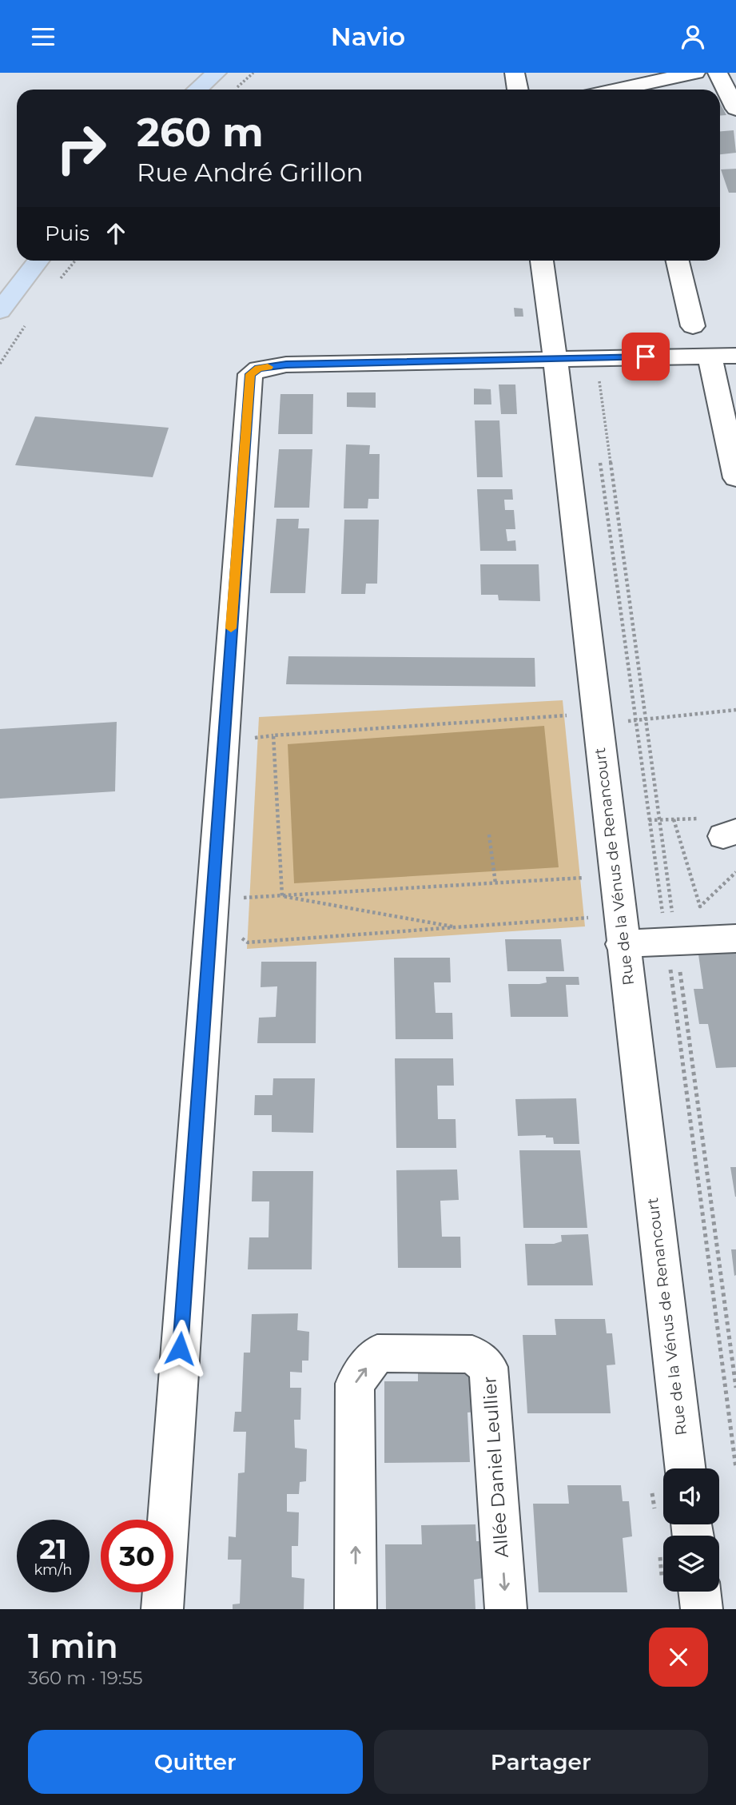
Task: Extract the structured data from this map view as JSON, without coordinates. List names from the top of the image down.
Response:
{
  "streets": {
    "street": ["Rue de la Vénus de Renancourt", "Allée Daniel Leullier"]
  },
  "page": {
    "header": "Navio",
    "turn": ["260 m", "Rue André Grillon"],
    "then": "Puis",
    "speed": "21 km/h",
    "limit": "30",
    "heading": ["1 min", "360 m · 19:55"],
    "buttons": ["Quitter", "Partager"]
  }
}
